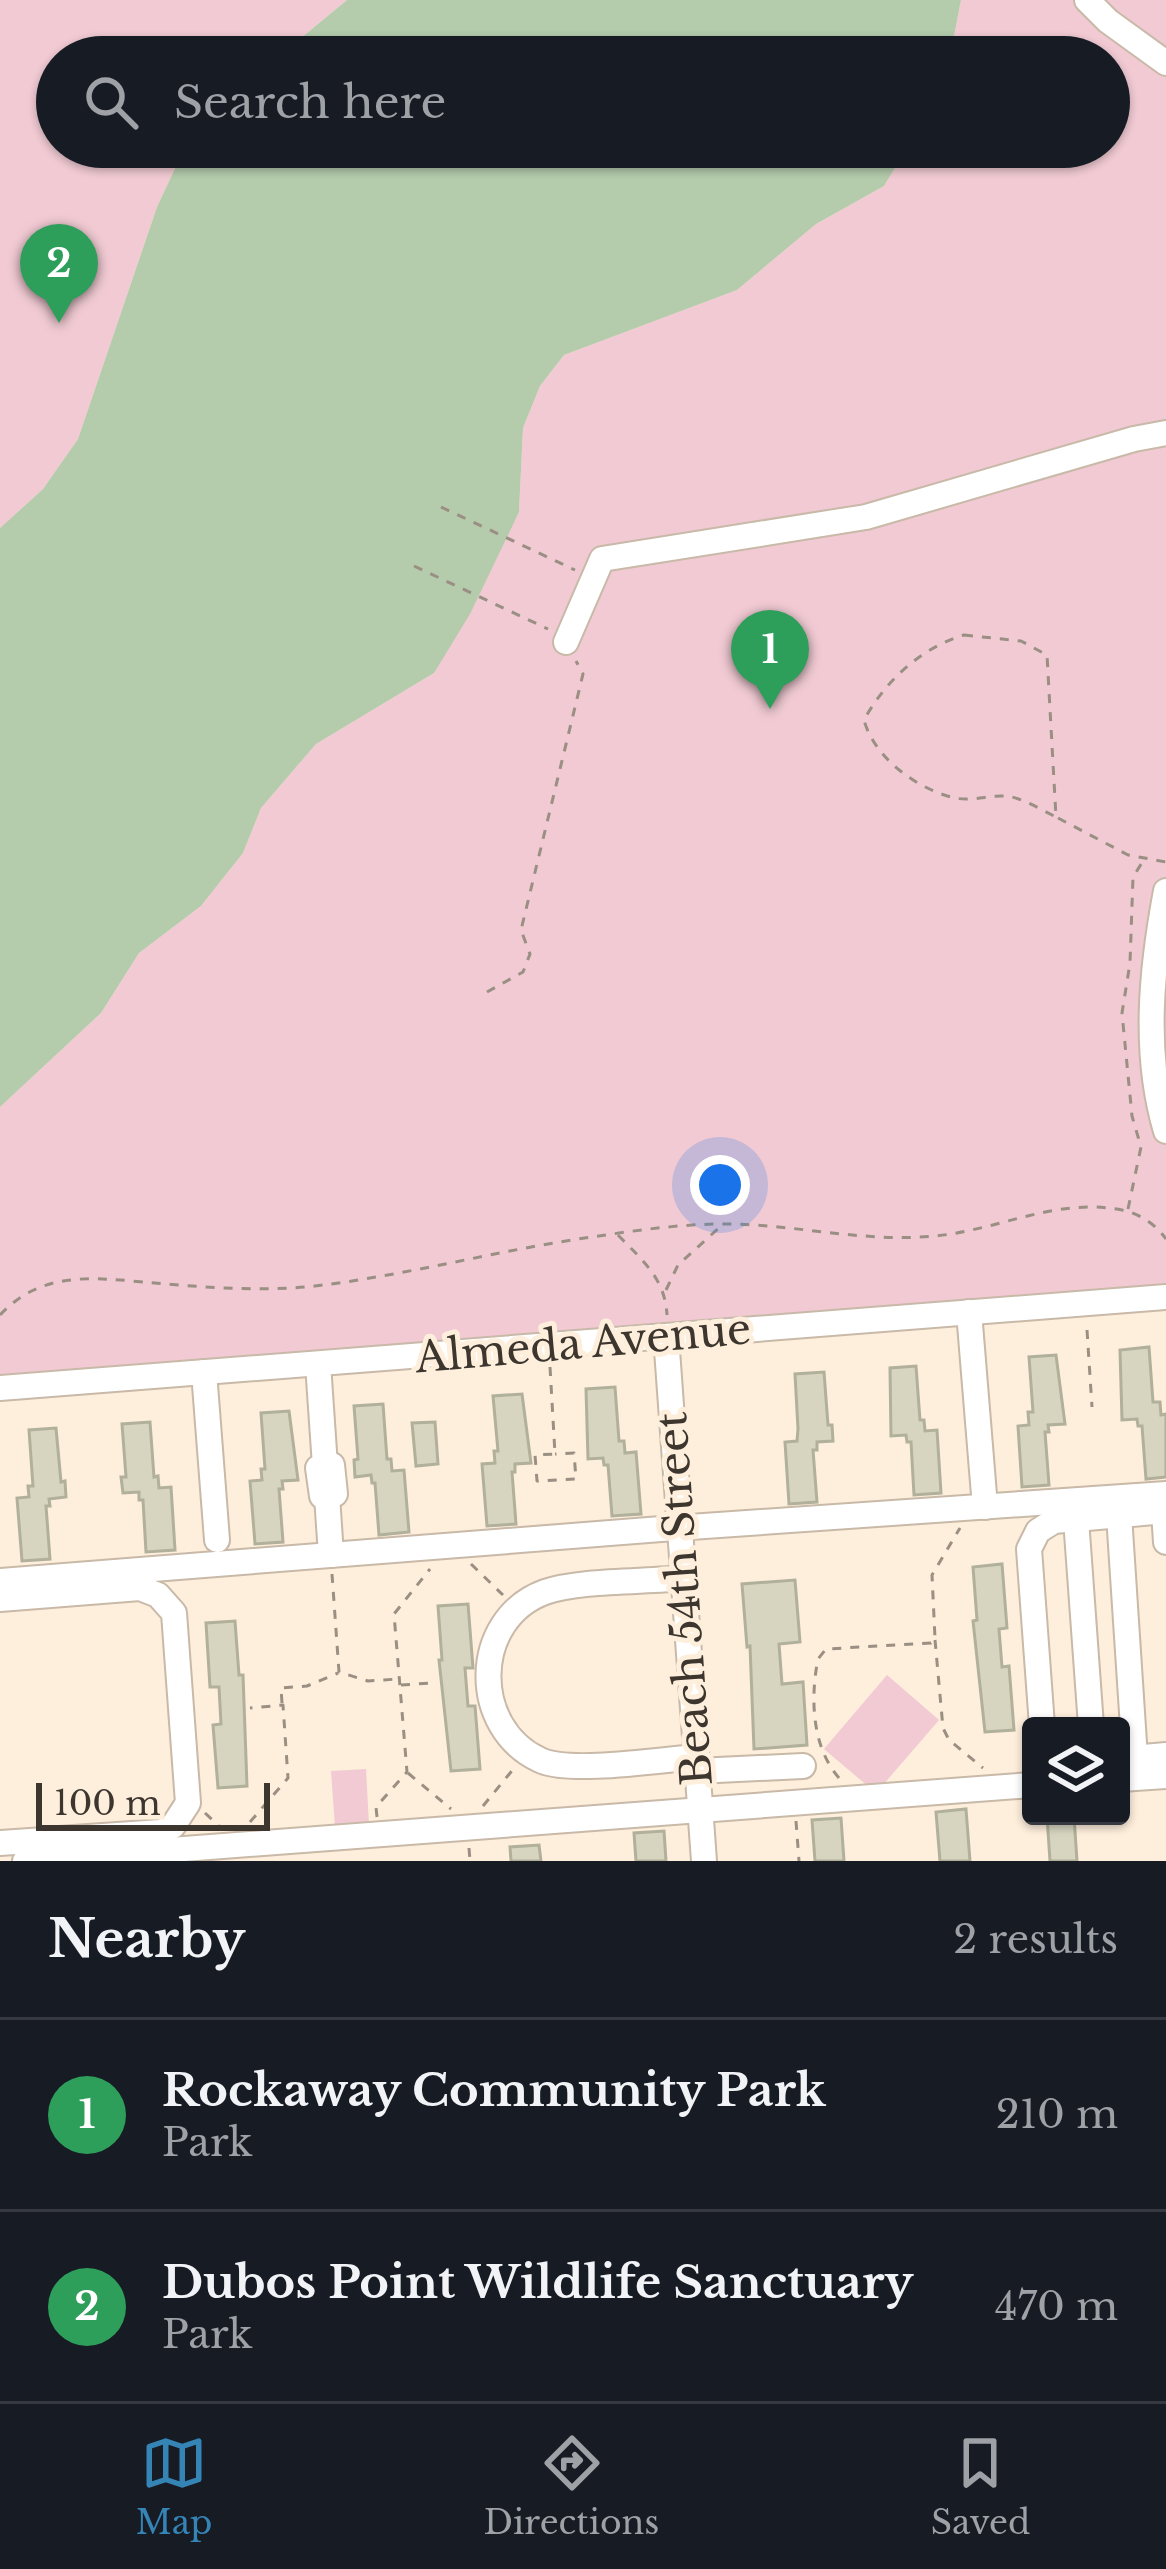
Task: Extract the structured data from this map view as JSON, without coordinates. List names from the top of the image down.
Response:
{
  "streets": {
    "street": ["Almeda Avenue", "Beach 54th Street"]
  },
  "crossings": [
    ["Almeda Avenue", "Beach 54th Street"]
  ],
  "scale_bar": "100 m",
  "page": {
    "search": "Search here",
    "pins": ["2", "1"],
    "scale": "100 m",
    "heading": ["Nearby", "2 results"],
    "list": [
      {
        "mark": "1",
        "name": "Rockaway Community Park",
        "note": "Park",
        "value": "210 m"
      },
      {
        "mark": "2",
        "name": "Dubos Point Wildlife Sanctuary",
        "note": "Park",
        "value": "470 m"
      }
    ],
    "nav": ["Map", "Directions", "Saved"]
  }
}
